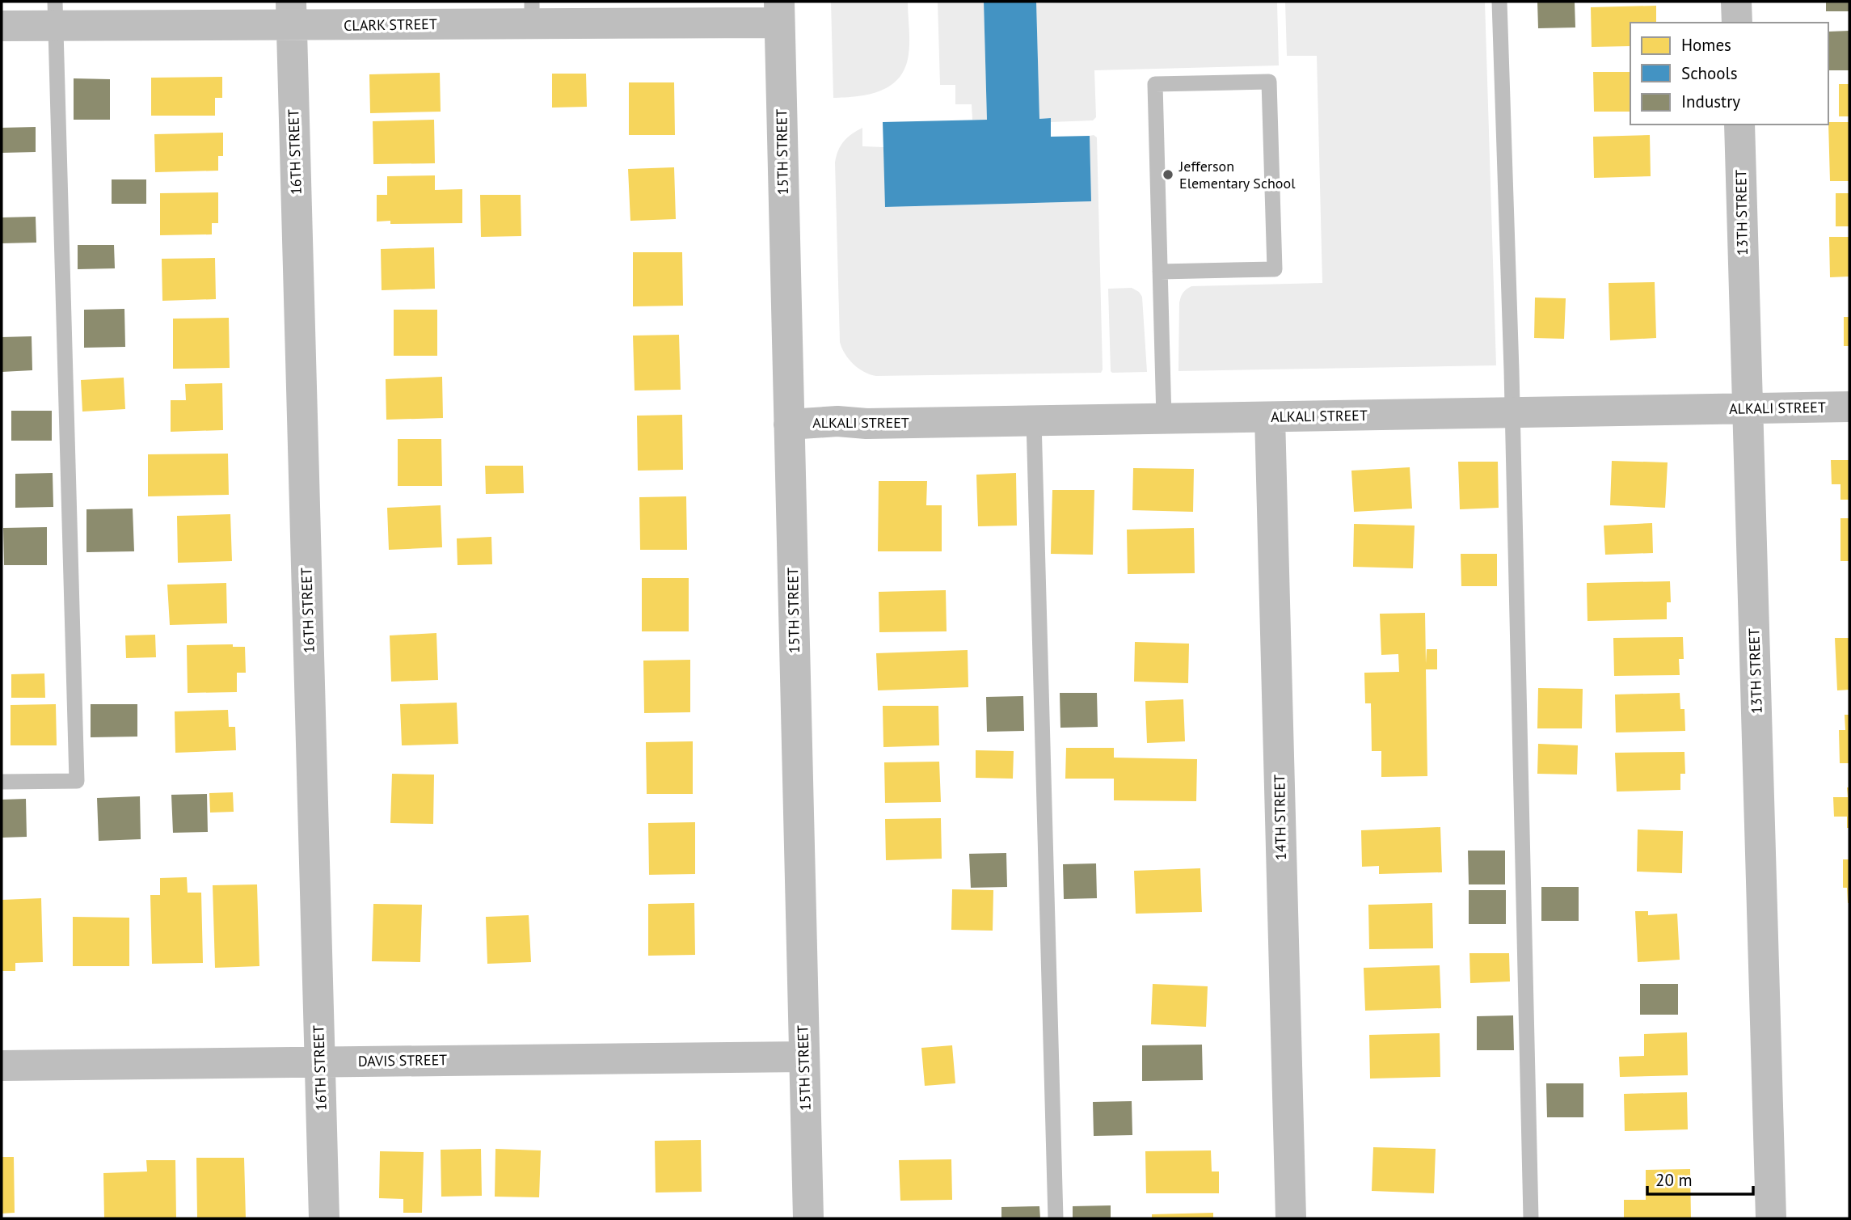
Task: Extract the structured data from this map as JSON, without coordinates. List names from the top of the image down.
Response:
{
  "streets": {
    "street": [
      "CLARK STREET",
      "16TH STREET",
      "15TH STREET",
      "13TH STREET",
      "ALKALI STREET",
      "14TH STREET",
      "DAVIS STREET"
    ]
  },
  "crossings": [
    ["CLARK STREET", "16TH STREET"],
    ["CLARK STREET", "15TH STREET"],
    ["16TH STREET", "DAVIS STREET"],
    ["15TH STREET", "ALKALI STREET"],
    ["15TH STREET", "DAVIS STREET"],
    ["13TH STREET", "ALKALI STREET"],
    ["ALKALI STREET", "14TH STREET"]
  ],
  "places": ["Jefferson Elementary School"],
  "legend": ["Homes", "Schools", "Industry"],
  "scale_bar": "20 m"
}
